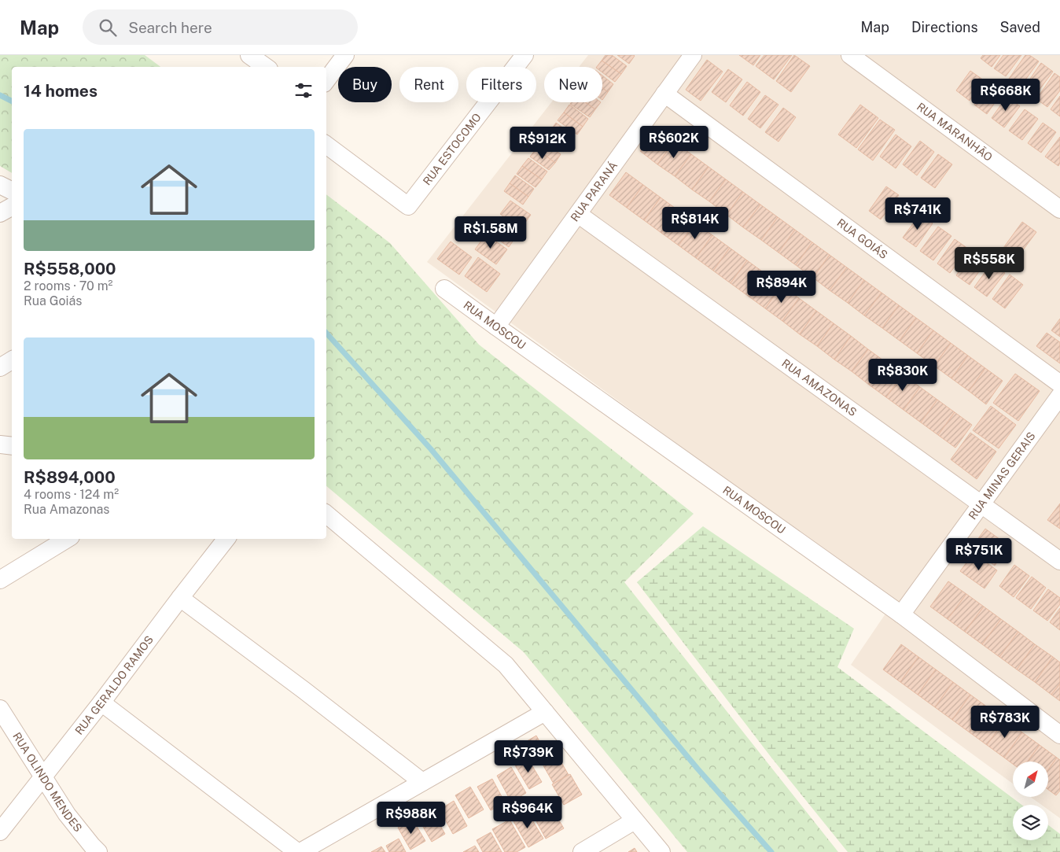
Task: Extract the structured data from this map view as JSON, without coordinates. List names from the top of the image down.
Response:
{
  "streets": {
    "street": [
      "RUA MARANHÃO",
      "RUA ESTOCOMO",
      "RUA PARANÁ",
      "RUA GOIÁS",
      "RUA MOSCOU",
      "RUA AMAZONAS",
      "RUA MINAS GERAIS",
      "RUA GERALDO RAMOS",
      "RUA OLINDO MENDES"
    ]
  },
  "crossings": [
    ["RUA PARANÁ", "RUA GOIÁS"],
    ["RUA PARANÁ", "RUA MOSCOU"],
    ["RUA PARANÁ", "RUA AMAZONAS"],
    ["RUA MOSCOU", "RUA MINAS GERAIS"],
    ["RUA AMAZONAS", "RUA MINAS GERAIS"],
    ["RUA GERALDO RAMOS", "RUA OLINDO MENDES"]
  ],
  "north": "top right",
  "page": {
    "header": "Map",
    "search": "Search here",
    "nav": ["Map", "Directions", "Saved"],
    "chip": [
      "Buy",
      "Rent",
      "Filters",
      "New"
    ],
    "heading": "14 homes",
    "price": [
      "R$668K",
      "R$602K",
      "R$912K",
      "R$741K",
      "R$814K",
      "R$1.58M",
      "R$558K",
      "R$894K",
      "R$830K",
      "R$751K",
      "R$783K",
      "R$739K",
      "R$964K",
      "R$988K"
    ],
    "list": [
      {
        "name": "R$558,000",
        "note": "2 rooms · 70 m² · Rua Goiás"
      },
      {
        "name": "R$894,000",
        "note": "4 rooms · 124 m² · Rua Amazonas"
      }
    ]
  }
}
